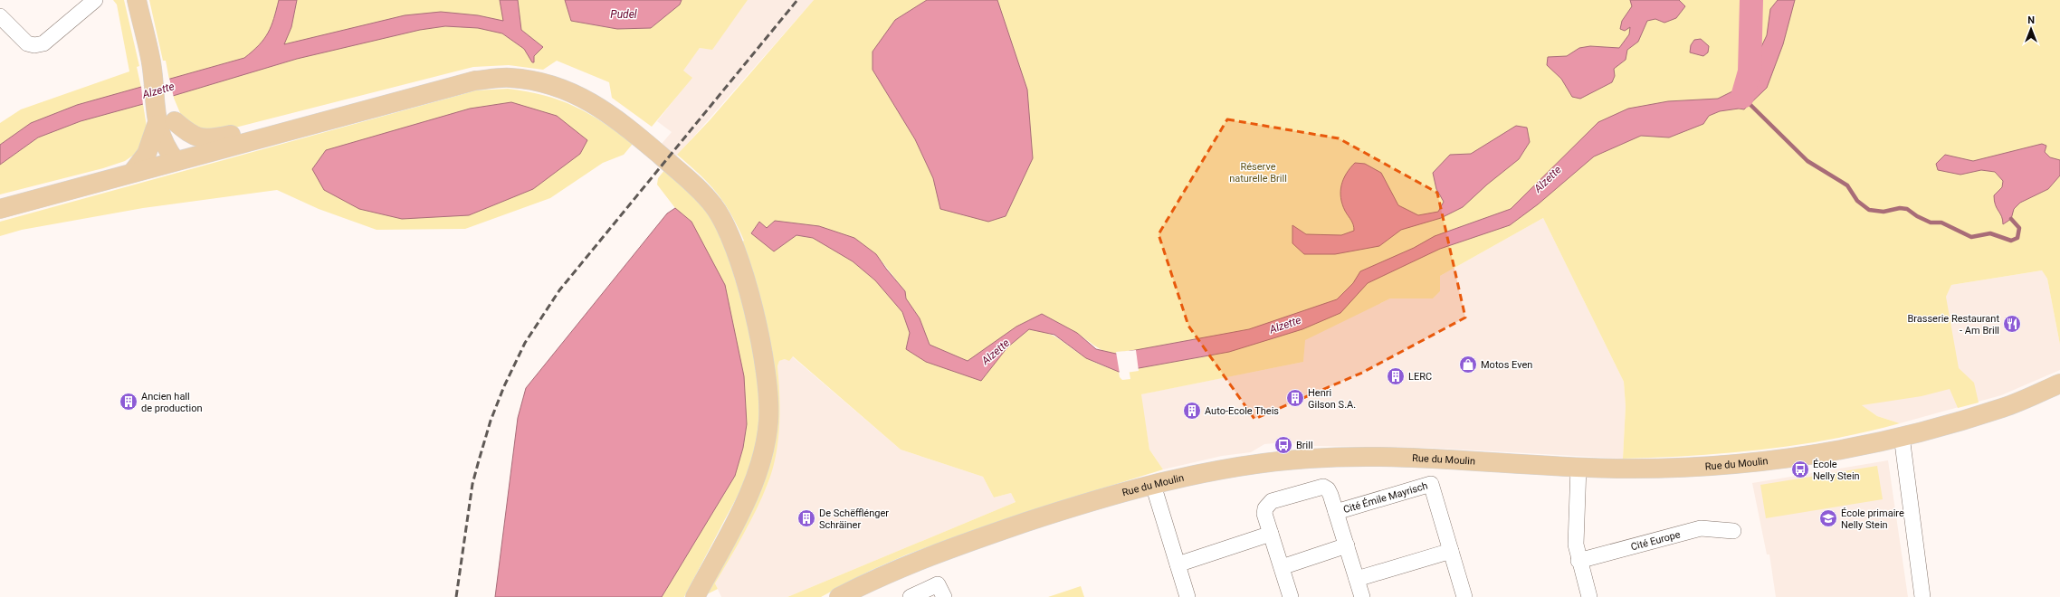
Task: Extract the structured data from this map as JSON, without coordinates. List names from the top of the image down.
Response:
{
  "streets": {
    "main road": ["Rue du Moulin"],
    "street": ["Cité Émile Mayrisch", "Cité Europe"]
  },
  "water": ["Pudel", "Alzette"],
  "parks": ["Réserve naturelle Brill"],
  "places": {
    "restaurant": ["Brasserie Restaurant - Am Brill"],
    "shop": ["Motos Even"],
    "building": [
      "LERC",
      "Henri Gilson S.A.",
      "Ancien hall de production",
      "Auto-Ecole Theis",
      "De Schëfflénger Schräiner"
    ],
    "bus stop": ["Brill", "École Nelly Stein"],
    "school or university": ["École primaire Nelly Stein"]
  },
  "north": "top"
}
